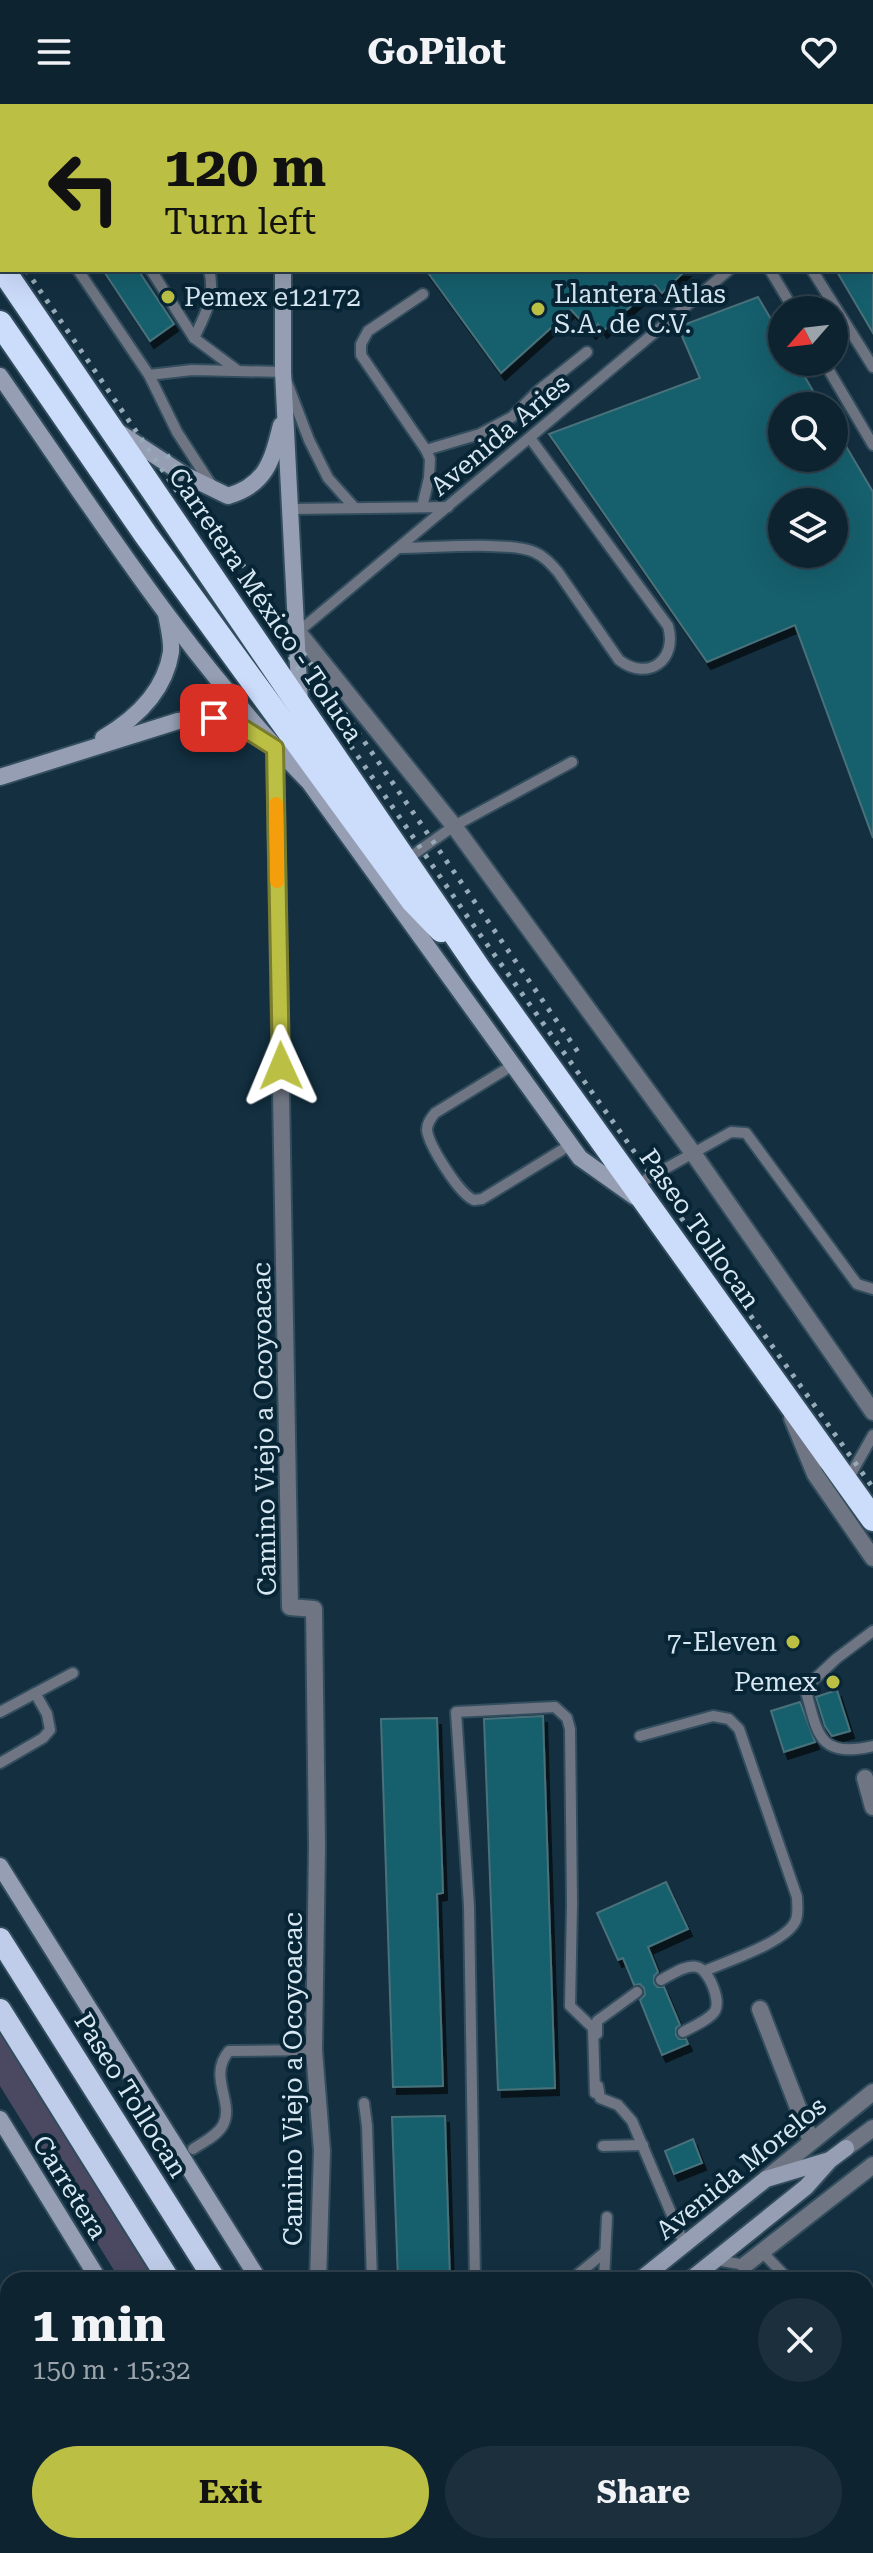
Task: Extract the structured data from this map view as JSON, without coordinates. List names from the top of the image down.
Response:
{
  "streets": {
    "highway": ["Carretera México - Toluca", "Paseo Tollocan"],
    "main road": ["Avenida Morelos", "Carretera"],
    "street": ["Camino Viejo a Ocoyoacac"],
    "lane": ["Avenida Aries"]
  },
  "crossings": [
    ["Carretera México - Toluca", "Paseo Tollocan"]
  ],
  "places": [
    "Pemex e12172",
    "Llantera Atlas S.A. de C.V.",
    "7-Eleven",
    "Pemex"
  ],
  "north": "bottom left",
  "page": {
    "header": "GoPilot",
    "turn": ["120 m", "Turn left"],
    "heading": ["1 min", "150 m · 15:32"],
    "buttons": ["Exit", "Share"]
  }
}
